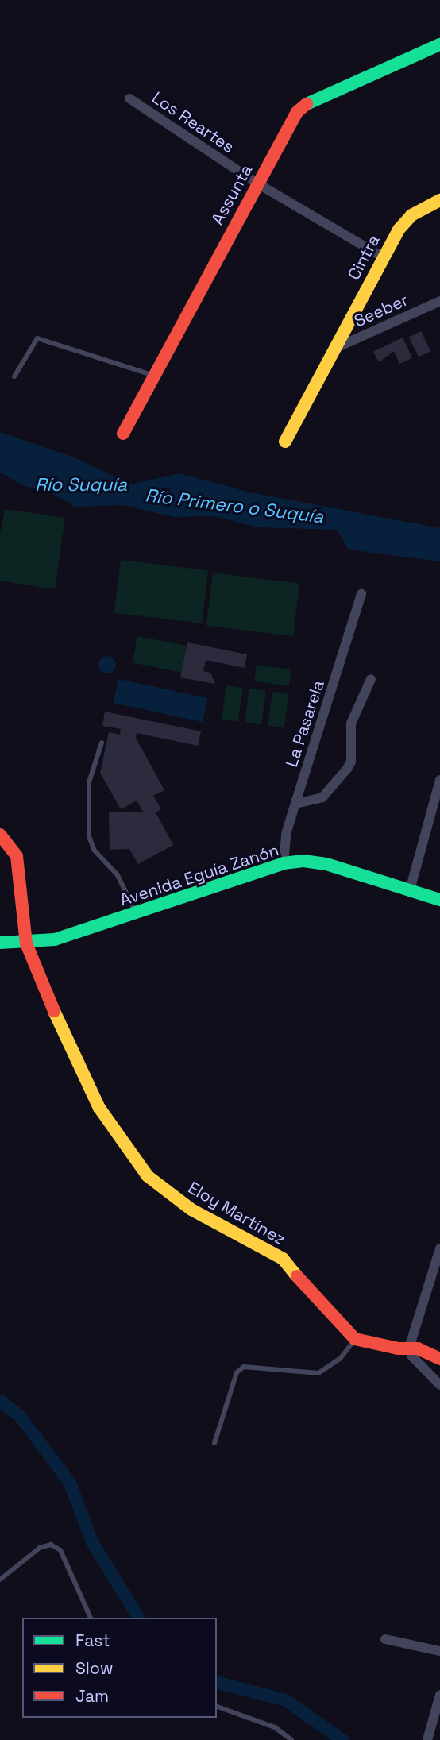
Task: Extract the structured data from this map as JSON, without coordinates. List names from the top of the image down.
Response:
{
  "streets": {
    "street": [
      "Los Reartes",
      "Assunta",
      "Cintra",
      "Seeber",
      "La Pasarela",
      "Avenida Eguía Zanón",
      "Eloy Martínez"
    ]
  },
  "crossings": [
    ["Los Reartes", "Assunta"],
    ["Los Reartes", "Cintra"],
    ["Cintra", "Seeber"],
    ["La Pasarela", "Avenida Eguía Zanón"],
    ["Avenida Eguía Zanón", "Eloy Martínez"]
  ],
  "water": ["Río Suquía", "Río Primero o Suquía"],
  "legend": ["Fast", "Slow", "Jam"]
}
